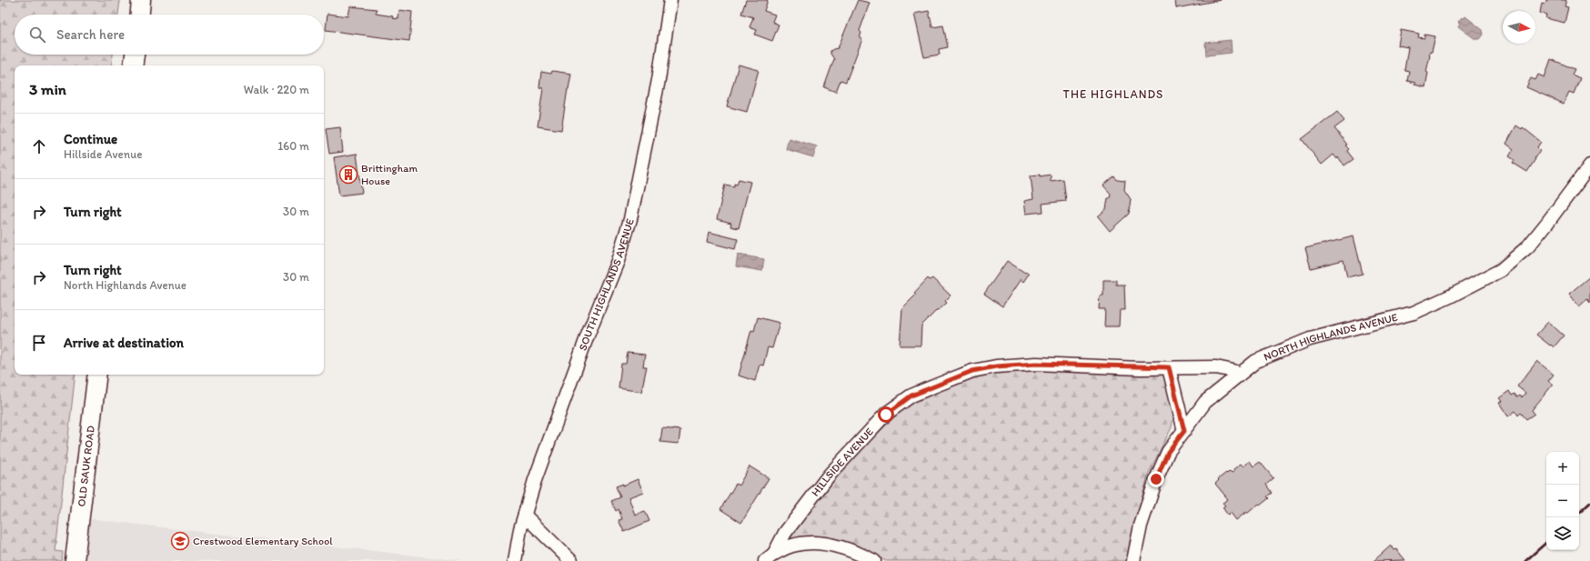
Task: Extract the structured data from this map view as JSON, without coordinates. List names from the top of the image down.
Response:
{
  "streets": {
    "street": [
      "SOUTH HIGHLANDS AVENUE",
      "NORTH HIGHLANDS AVENUE",
      "HILLSIDE AVENUE",
      "OLD SAUK ROAD"
    ]
  },
  "crossings": [
    ["NORTH HIGHLANDS AVENUE", "HILLSIDE AVENUE"]
  ],
  "districts": ["THE HIGHLANDS"],
  "places": {
    "building": ["Brittingham House"],
    "school or university": ["Crestwood Elementary School"]
  },
  "north": "right",
  "page": {
    "search": "Search here",
    "heading": ["3 min", "Walk · 220 m"],
    "list": [
      ["Continue", "Hillside Avenue", "160 m"],
      ["Turn right", "30 m"],
      ["Turn right", "North Highlands Avenue", "30 m"],
      "Arrive at destination"
    ],
    "map_buttons": ["+", "−"]
  }
}
